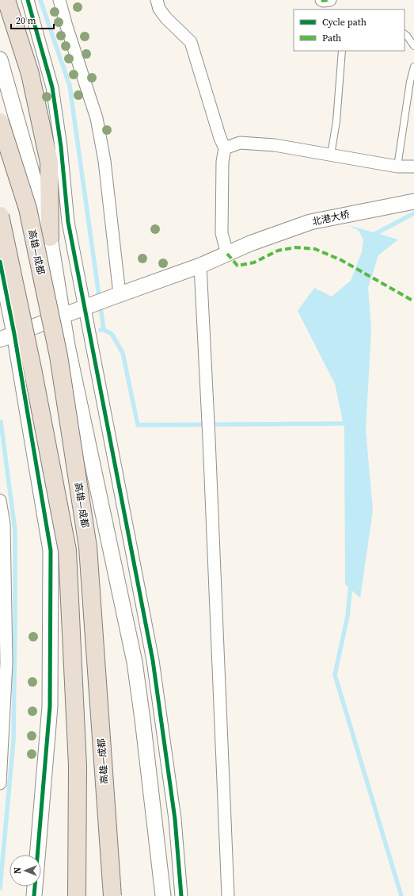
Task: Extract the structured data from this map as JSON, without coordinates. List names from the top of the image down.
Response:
{
  "streets": {
    "highway": ["高雄—成都"],
    "street": ["北港大桥"]
  },
  "legend": ["Cycle path", "Path"],
  "scale_bar": "20 m",
  "north": "left"
}
